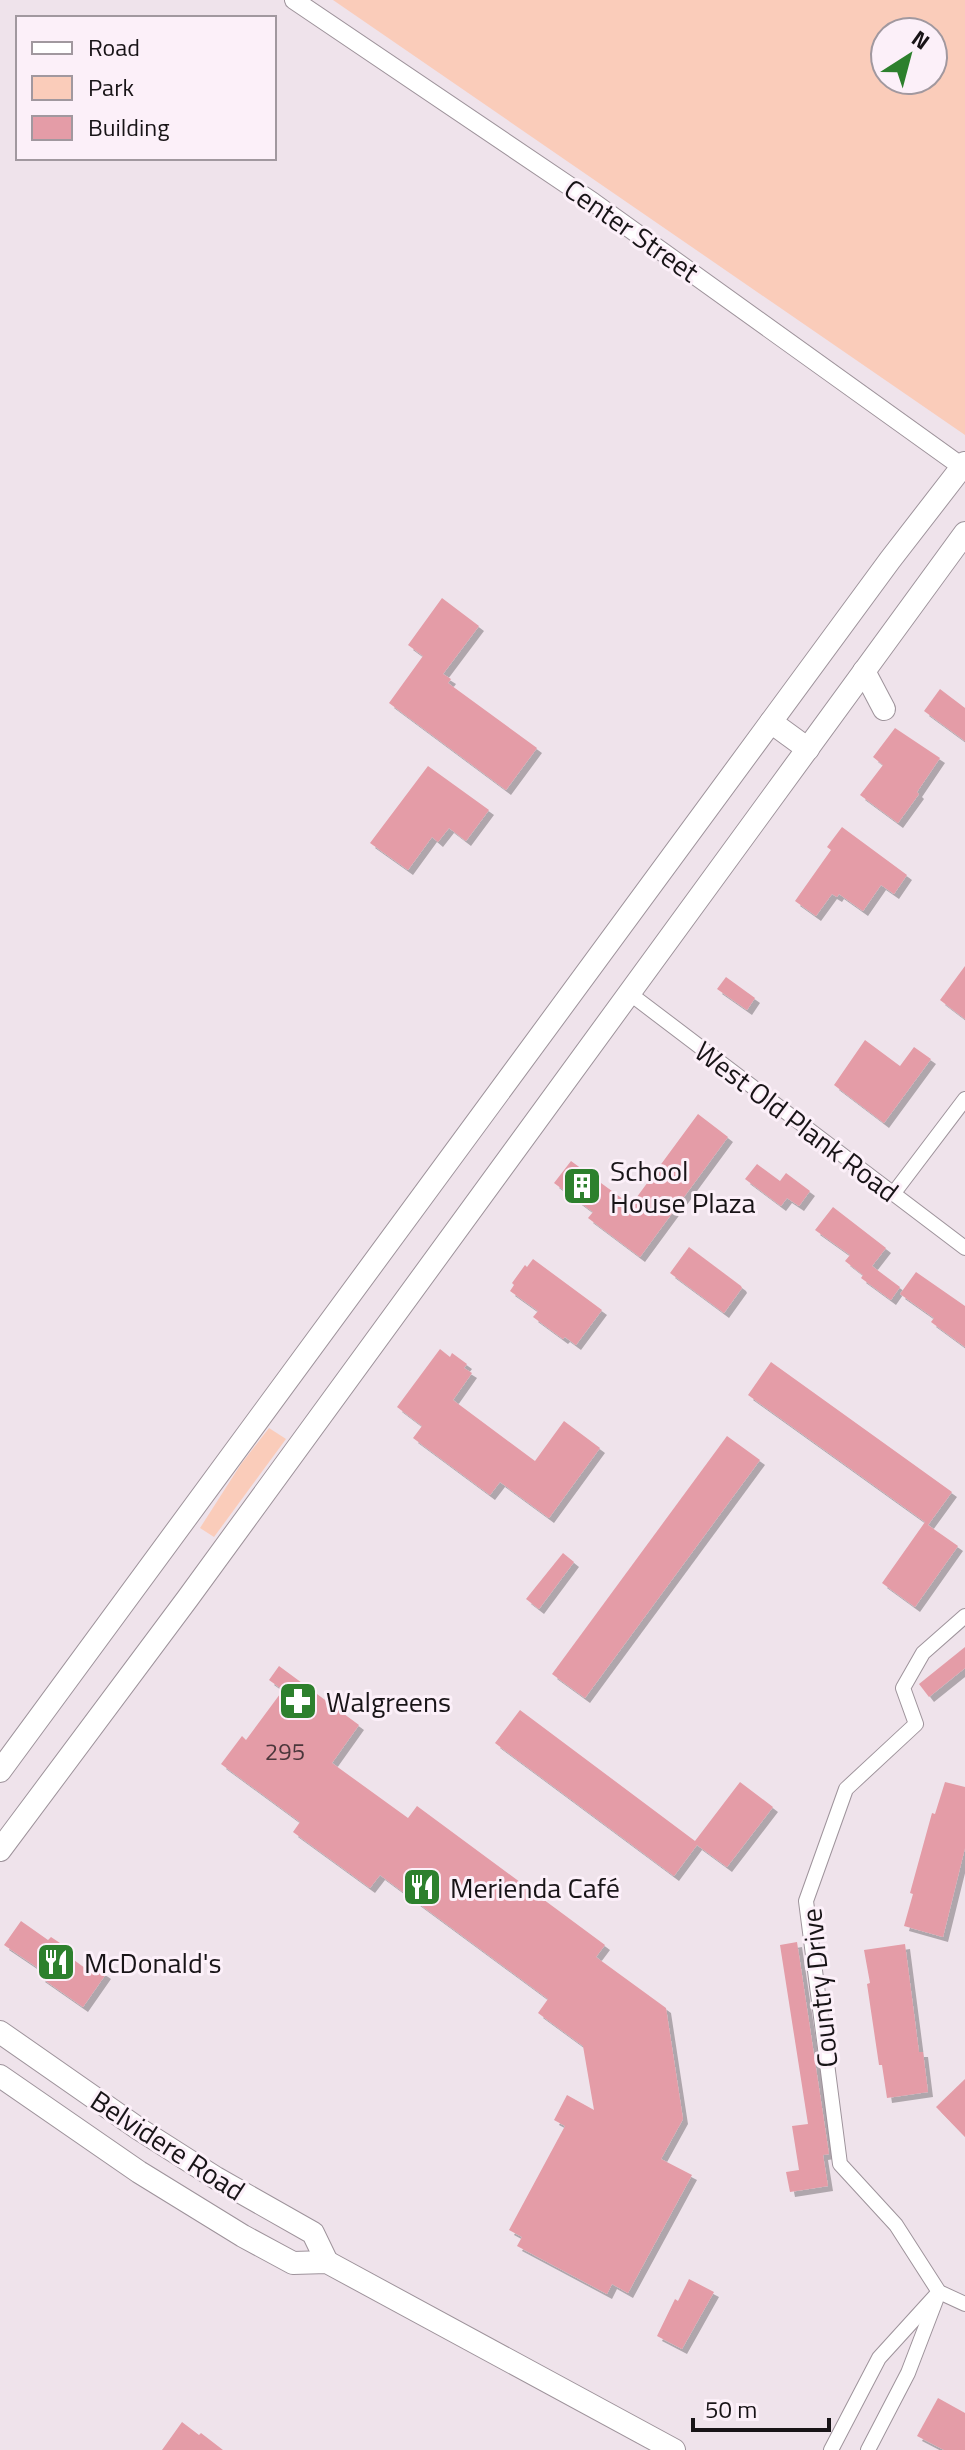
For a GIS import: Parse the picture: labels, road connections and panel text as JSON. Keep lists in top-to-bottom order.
{
  "streets": {
    "main road": ["Belvidere Road"],
    "street": ["Center Street", "West Old Plank Road", "Country Drive"]
  },
  "places": {
    "building": ["School House Plaza"],
    "pharmacy": ["Walgreens"],
    "restaurant": ["Merienda Café", "McDonald's"]
  },
  "house_numbers": ["295"],
  "legend": ["Road", "Park", "Building"],
  "scale_bar": "50 m",
  "north": "top right"
}
